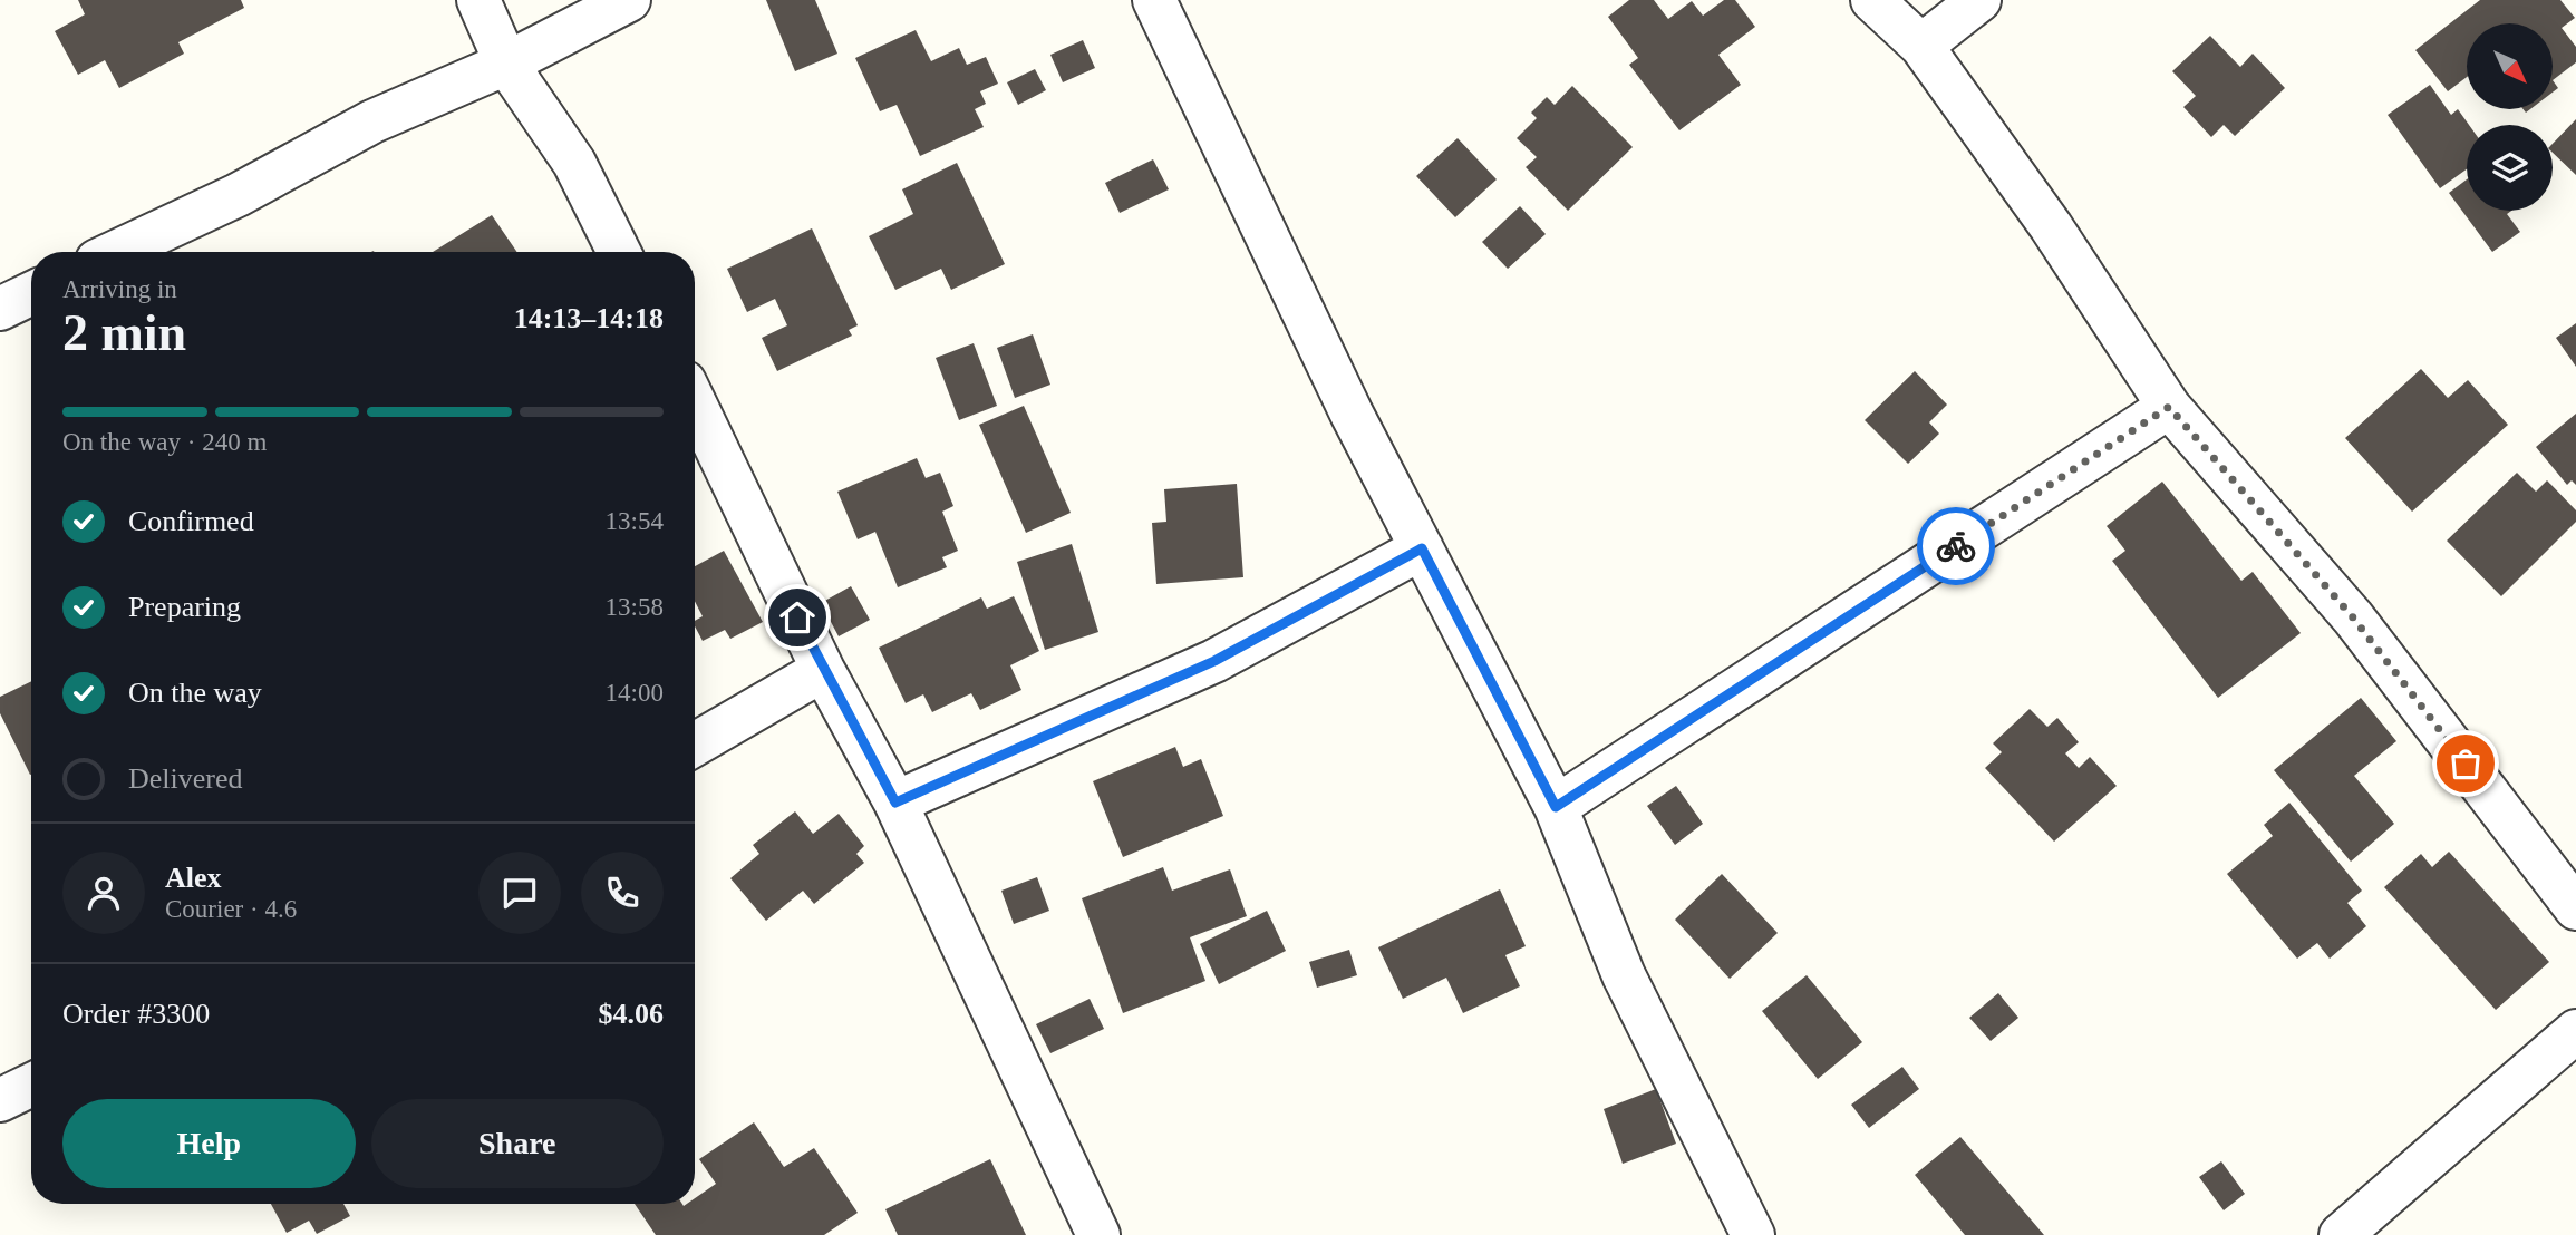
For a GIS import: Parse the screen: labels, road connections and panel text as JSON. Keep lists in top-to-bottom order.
{
  "north": "bottom right",
  "page": {
    "heading": ["2 min", "Arriving in", "14:13–14:18"],
    "panel": [
      "Alex",
      "Courier · 4.6",
      "Order #3300",
      "$4.06"
    ],
    "bar": "On the way · 240 m",
    "list": [
      ["Confirmed", "13:54"],
      ["Preparing", "13:58"],
      ["On the way", "14:00"],
      "Delivered"
    ],
    "buttons": ["Help", "Share"]
  }
}
